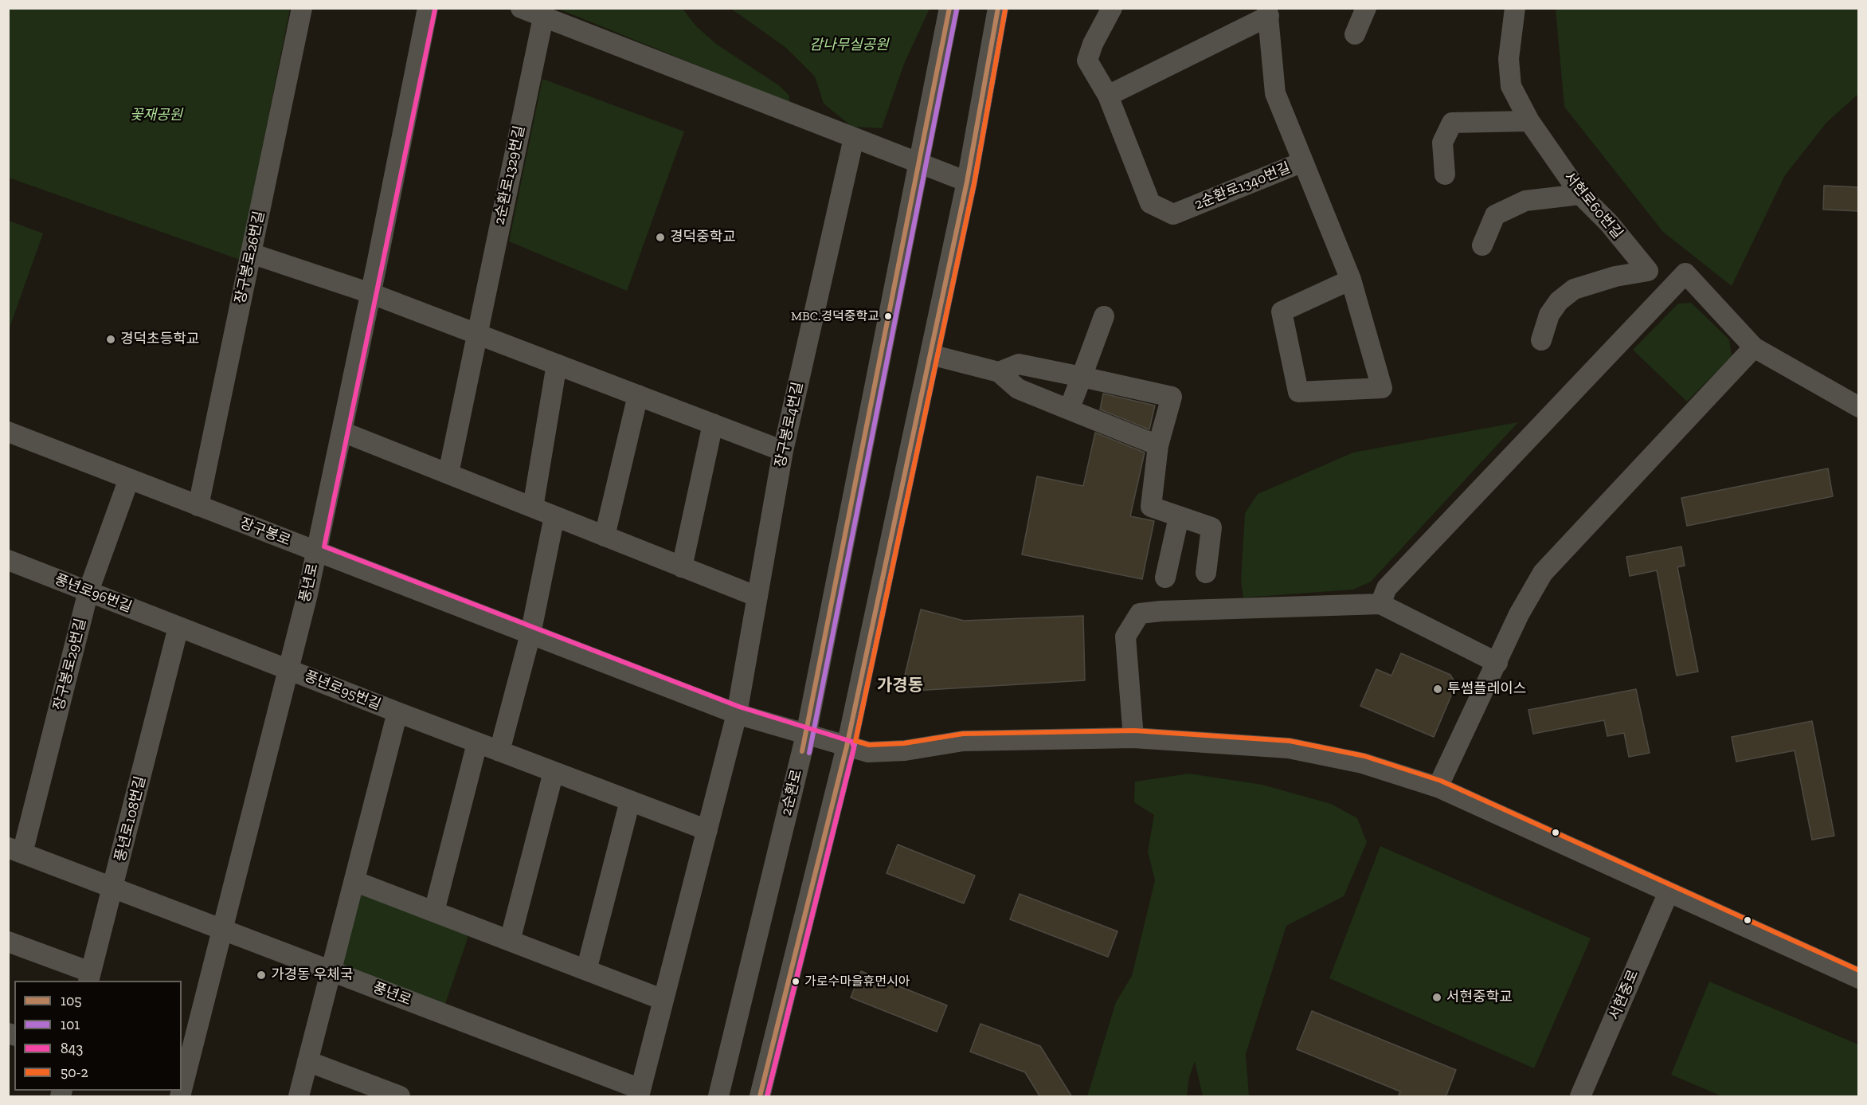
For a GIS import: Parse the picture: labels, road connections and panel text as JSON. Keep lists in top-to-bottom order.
{
  "streets": {
    "street": [
      "2순환로1329번길",
      "2순환로1340번길",
      "서현로60번길",
      "장구봉로26번길",
      "장구봉로4번길",
      "장구봉로",
      "풍년로",
      "풍년로96번길",
      "장구봉로29번길",
      "풍년로95번길",
      "2순환로",
      "풍년로108번길",
      "서현중로"
    ]
  },
  "crossings": [
    ["장구봉로26번길", "장구봉로"],
    ["장구봉로4번길", "장구봉로"],
    ["장구봉로4번길", "풍년로95번길"],
    ["장구봉로", "풍년로"],
    ["장구봉로", "장구봉로29번길"],
    ["장구봉로", "2순환로"],
    ["장구봉로", "서현중로"],
    ["풍년로", "풍년로96번길"],
    ["풍년로", "풍년로95번길"],
    ["풍년로96번길", "장구봉로29번길"],
    ["풍년로96번길", "풍년로95번길"],
    ["풍년로96번길", "풍년로108번길"]
  ],
  "districts": ["가경동"],
  "parks": ["감나무실공원", "꽃재공원"],
  "places": [
    "경덕중학교",
    "MBC.경덕중학교",
    "경덕초등학교",
    "투썸플레이스",
    "가경동 우체국",
    "가로수마을휴먼시아",
    "서현중학교"
  ],
  "lines": [
    "transit line 105",
    "transit line 101",
    "transit line 843",
    "transit line 50-2"
  ],
  "legend": [
    "105",
    "101",
    "843",
    "50-2"
  ]
}
